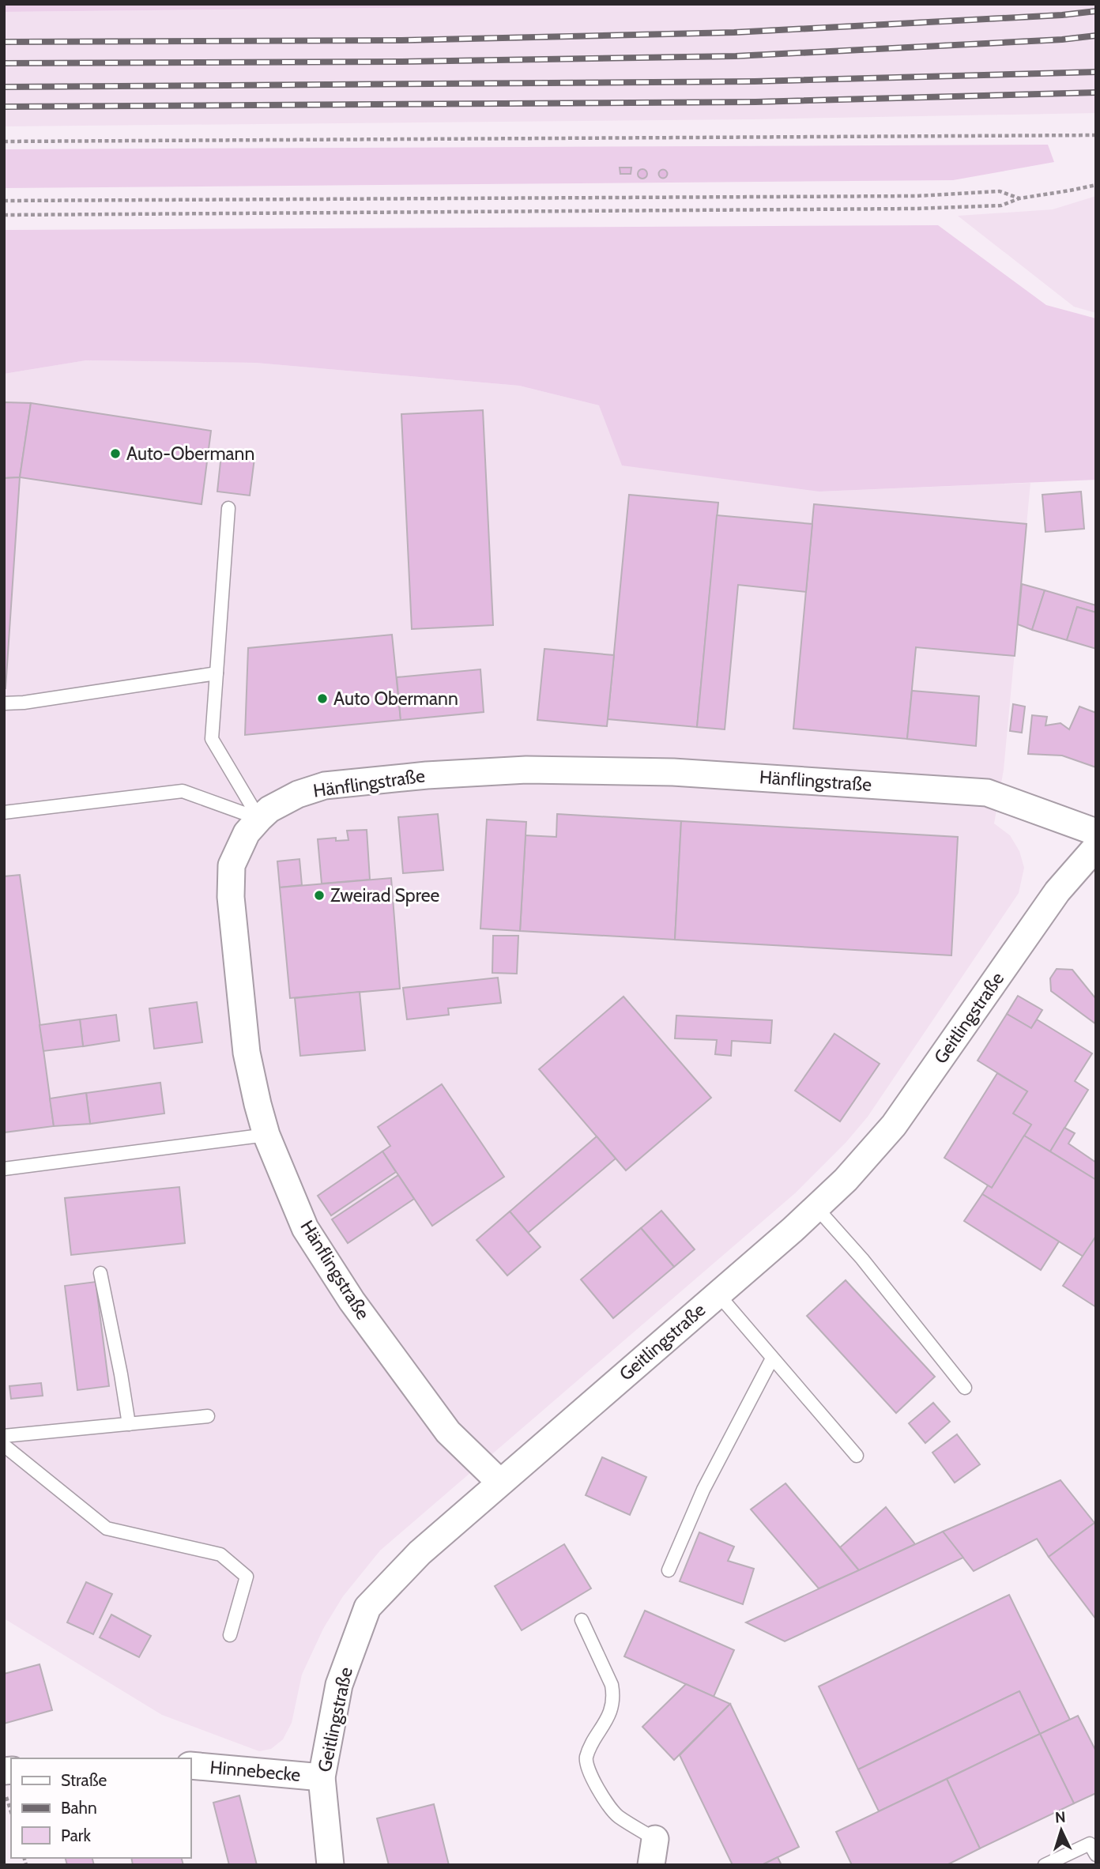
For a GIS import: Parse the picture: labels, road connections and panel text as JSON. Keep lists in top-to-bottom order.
{
  "streets": {
    "street": ["Hänflingstraße", "Geitlingstraße", "Hinnebecke"]
  },
  "crossings": [
    ["Hänflingstraße", "Geitlingstraße"],
    ["Geitlingstraße", "Hinnebecke"]
  ],
  "places": ["Auto-Obermann", "Auto Obermann", "Zweirad Spree"],
  "legend": ["Straße", "Bahn", "Park"],
  "north": "top"
}
